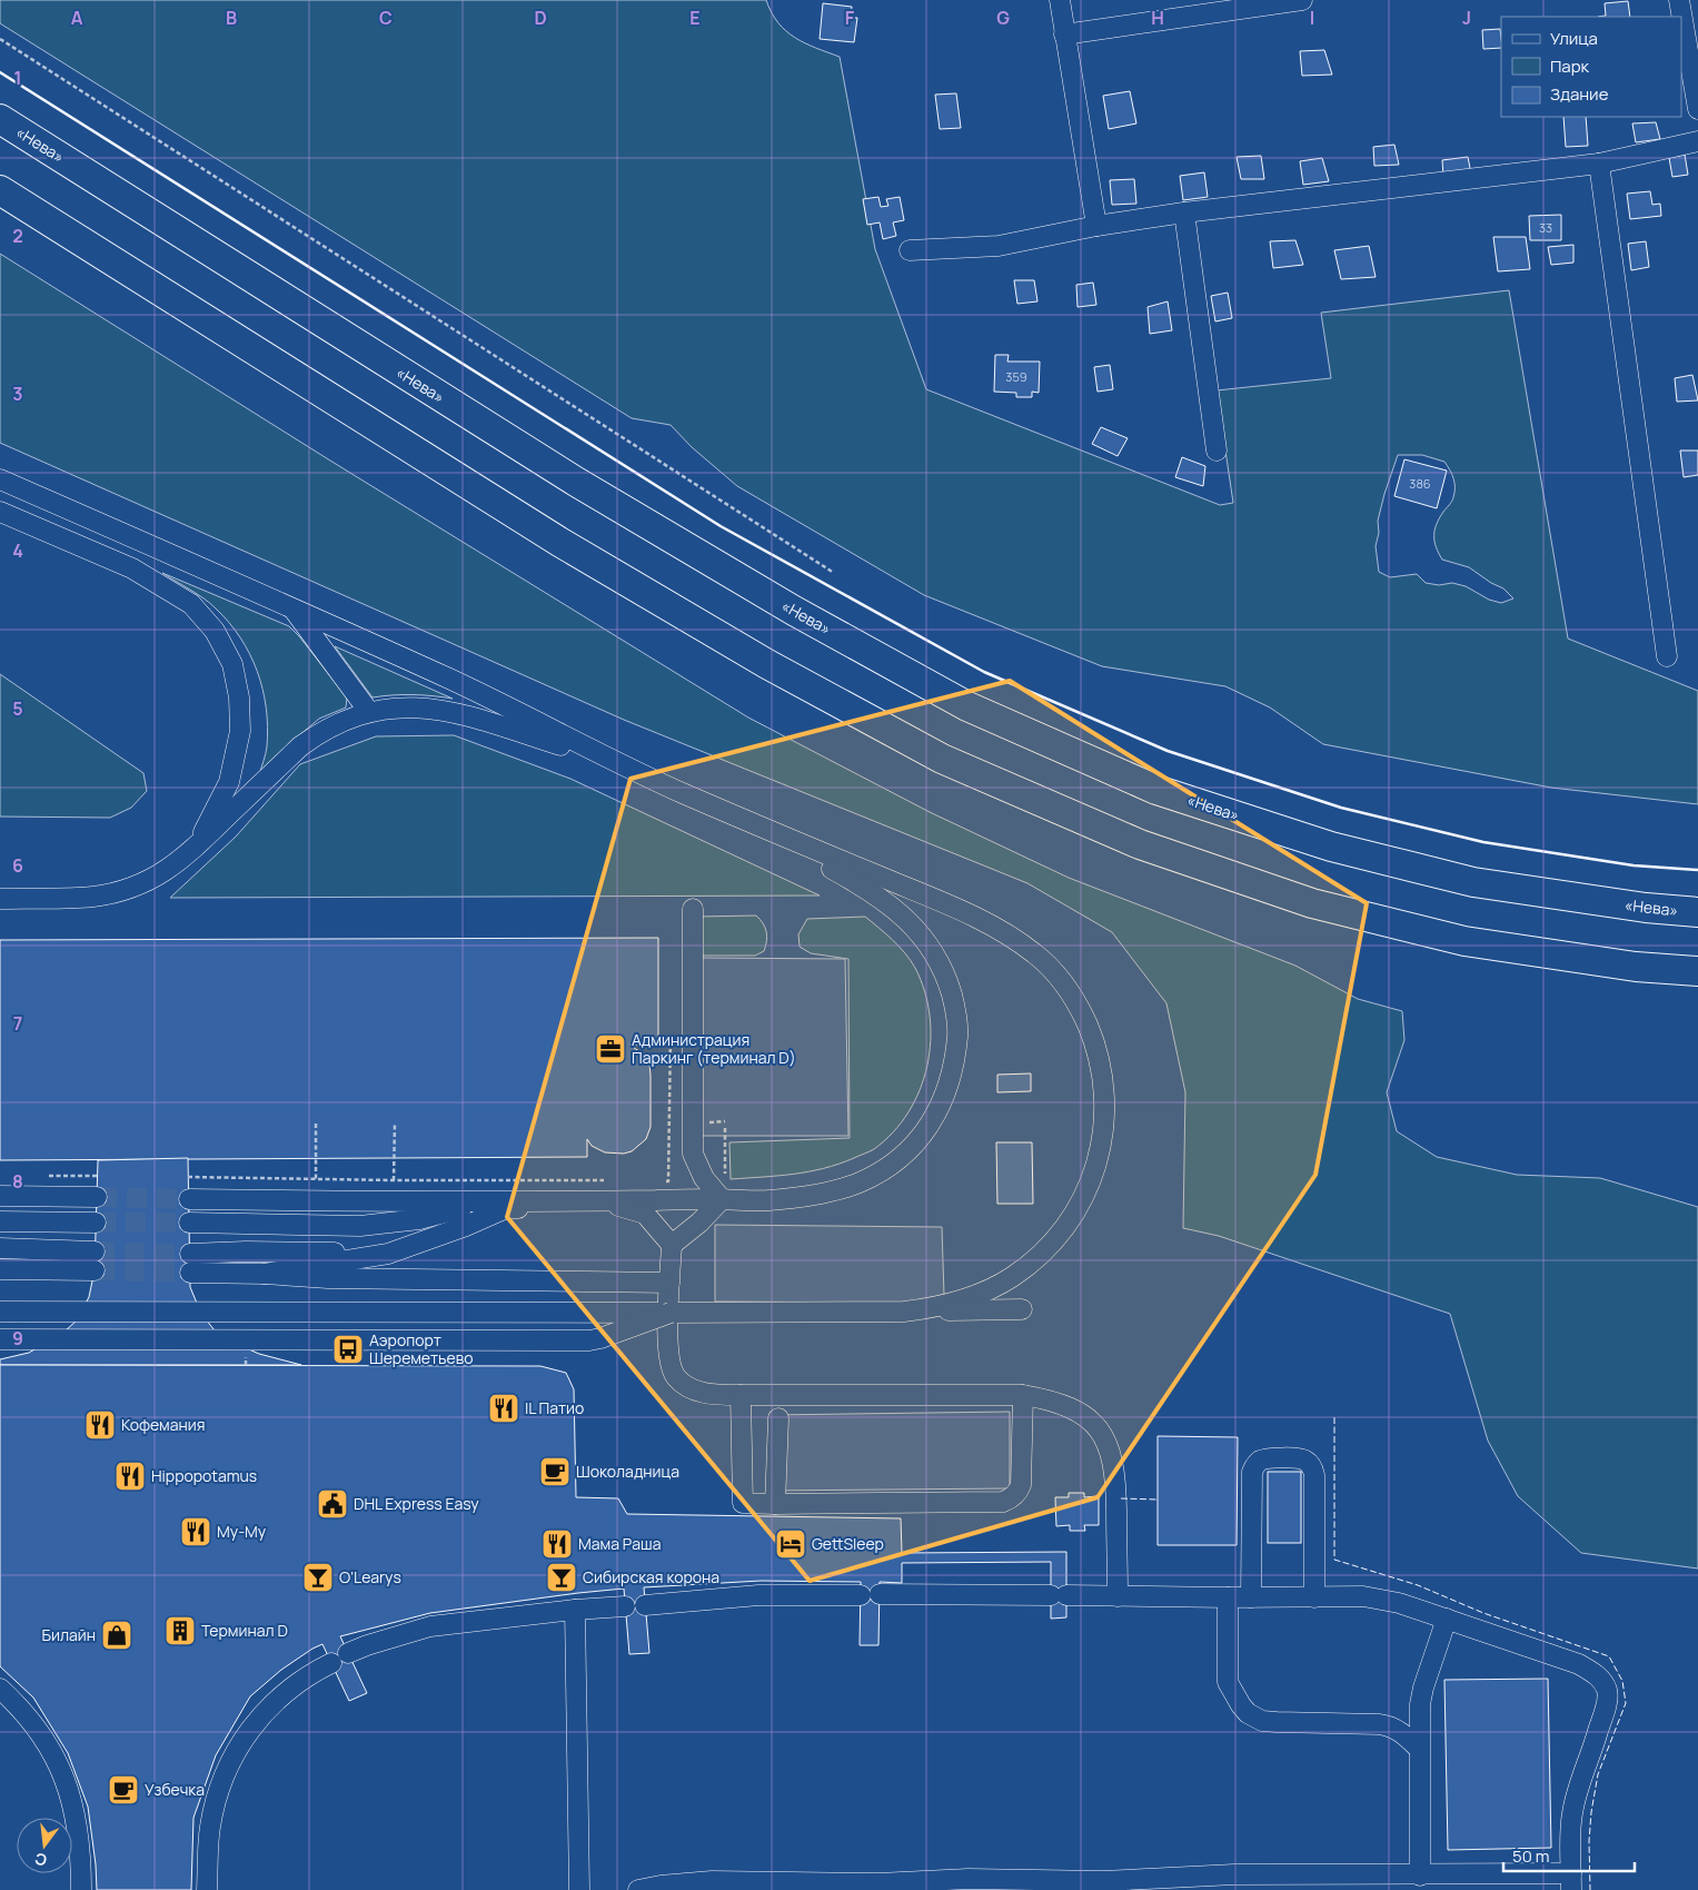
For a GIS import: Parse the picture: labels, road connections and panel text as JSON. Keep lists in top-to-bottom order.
{
  "streets": {
    "highway": ["«Нева»"]
  },
  "places": {
    "office": ["Администрация Паркинг (терминал D)"],
    "bus stop": ["Аэропорт Шереметьево"],
    "restaurant": [
      "IL Патио",
      "Кофемания",
      "Hippopotamus",
      "Му-Му",
      "Мама Раша"
    ],
    "cafe": ["Шоколадница", "Узбечка"],
    "public building": ["DHL Express Easy"],
    "hotel": ["GettSleep"],
    "bar": ["O'Learys", "Сибирская корона"],
    "building": ["Терминал D"],
    "shop": ["Билайн"]
  },
  "house_numbers": ["33", "359", "386"],
  "legend": ["Улица", "Парк", "Здание"],
  "scale_bar": "50 m",
  "north": "bottom",
  "grid": {
    "columns": [
      "A",
      "B",
      "C",
      "D",
      "E",
      "F",
      "G",
      "H",
      "I",
      "J"
    ],
    "rows": [
      "1",
      "2",
      "3",
      "4",
      "5",
      "6",
      "7",
      "8",
      "9"
    ]
  }
}
